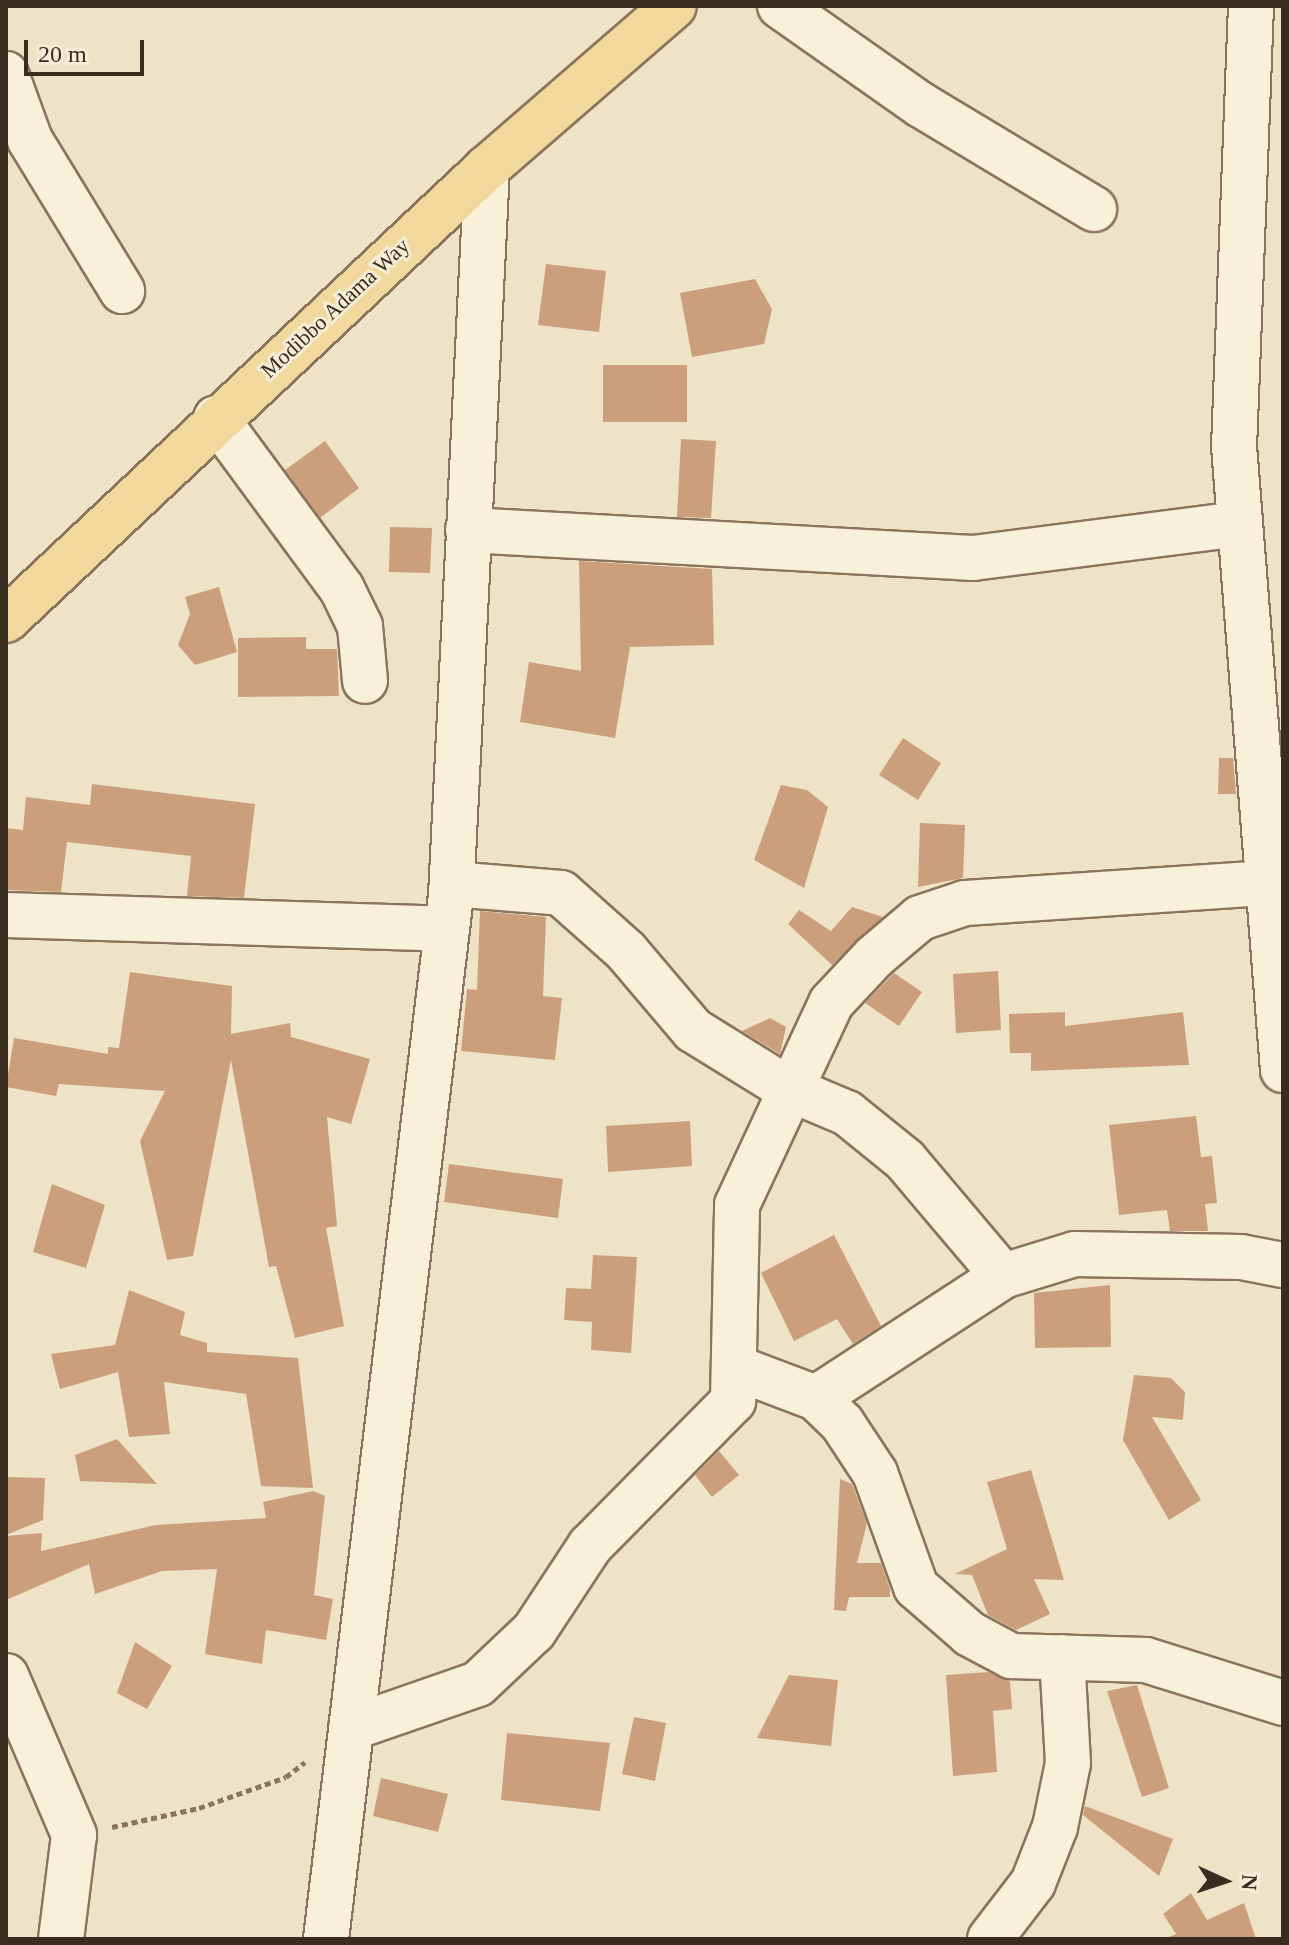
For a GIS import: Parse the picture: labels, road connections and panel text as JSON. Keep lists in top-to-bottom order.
{
  "streets": {
    "main road": ["Modibbo Adama Way"]
  },
  "scale_bar": "20 m",
  "north": "right"
}
